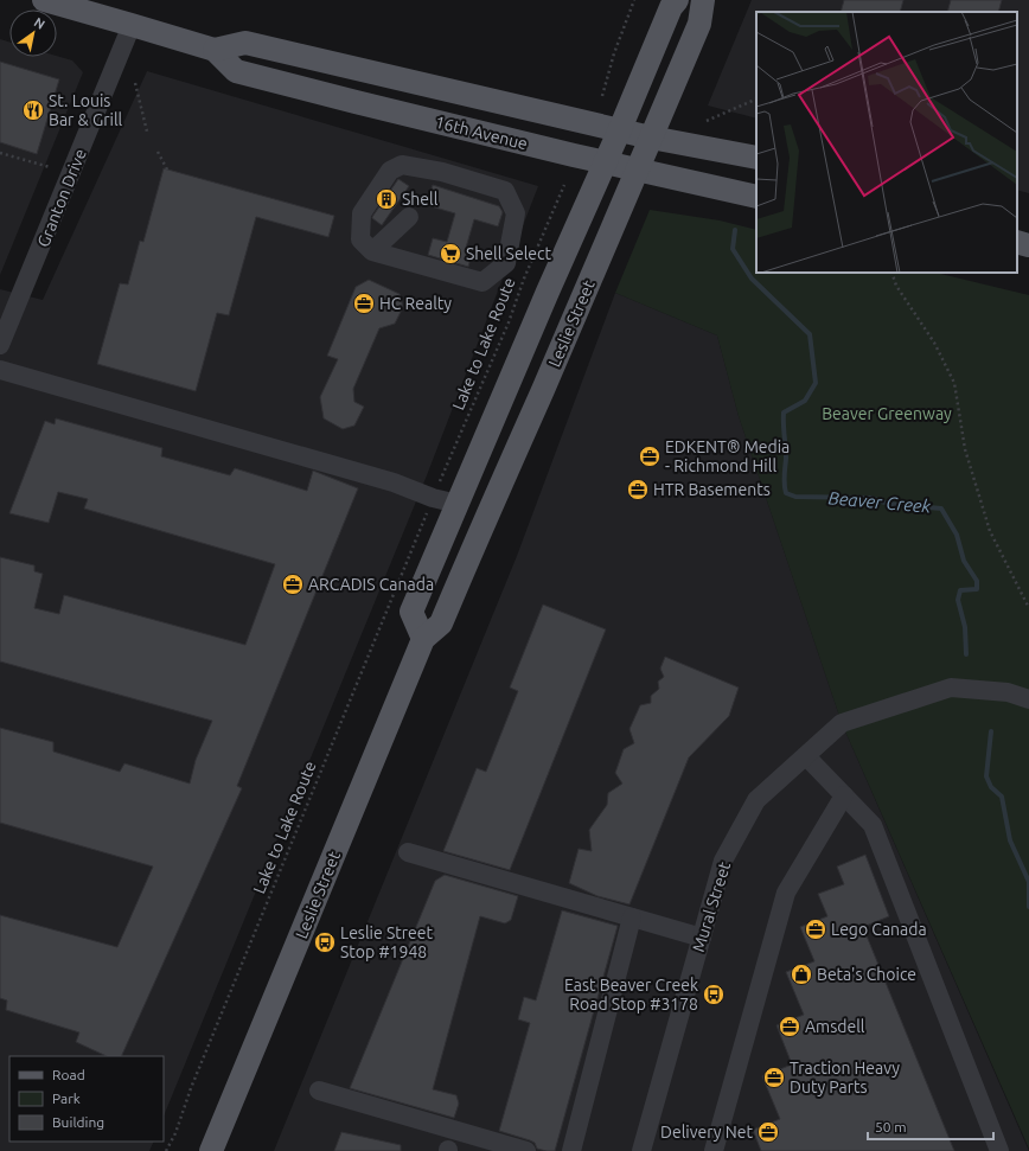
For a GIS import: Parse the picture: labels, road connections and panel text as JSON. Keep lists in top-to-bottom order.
{
  "streets": {
    "main road": ["16th Avenue", "Leslie Street"],
    "street": ["Granton Drive", "Mural Street"],
    "path": ["Lake to Lake Route"]
  },
  "crossings": [
    ["16th Avenue", "Granton Drive"],
    ["16th Avenue", "Leslie Street"]
  ],
  "water": ["Beaver Creek"],
  "parks": ["Beaver Greenway"],
  "places": {
    "restaurant": ["St. Louis Bar & Grill"],
    "building": ["Shell"],
    "supermarket": ["Shell Select"],
    "office": [
      "HC Realty",
      "EDKENT® Media - Richmond Hill",
      "HTR Basements",
      "ARCADIS Canada",
      "Lego Canada",
      "Amsdell",
      "Traction Heavy Duty Parts",
      "Delivery Net"
    ],
    "bus stop": ["Leslie Street Stop #1948", "East Beaver Creek Road Stop #3178"],
    "shop": ["Beta's Choice"]
  },
  "legend": ["Road", "Park", "Building"],
  "scale_bar": "50 m",
  "north": "top right"
}
